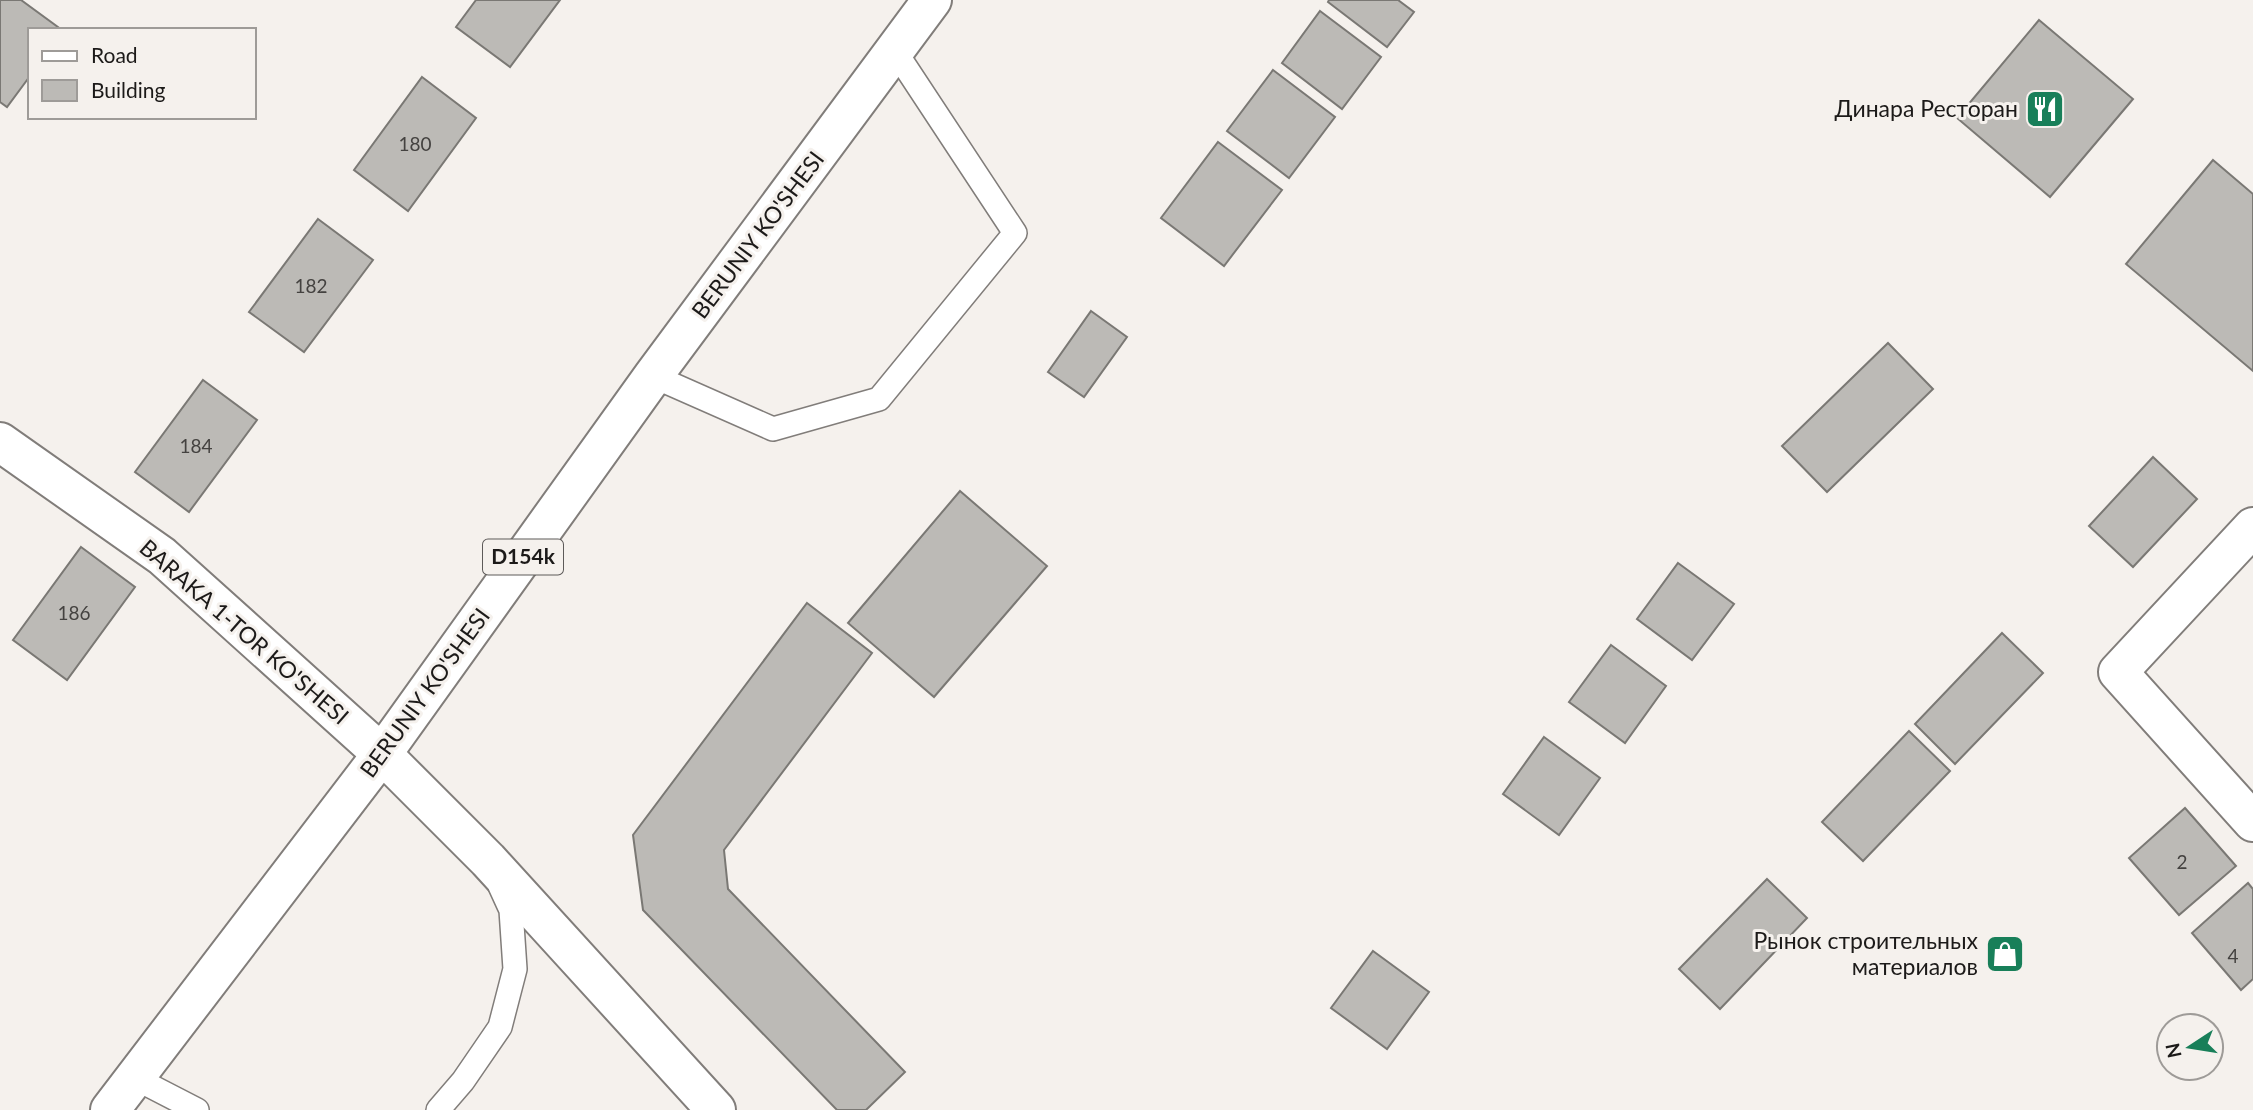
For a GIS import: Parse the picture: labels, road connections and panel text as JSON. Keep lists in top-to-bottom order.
{
  "streets": {
    "main road": ["BERUNIY KO'SHESI", "D154k", "BARAKA 1-TOR KO'SHESI"]
  },
  "crossings": [
    ["BERUNIY KO'SHESI", "BARAKA 1-TOR KO'SHESI"]
  ],
  "places": {
    "restaurant": ["Динара Ресторан"],
    "shop": ["Рынок строительных материалов"]
  },
  "house_numbers": [
    "180",
    "182",
    "184",
    "186",
    "2",
    "4"
  ],
  "legend": ["Road", "Building"],
  "north": "left"
}
